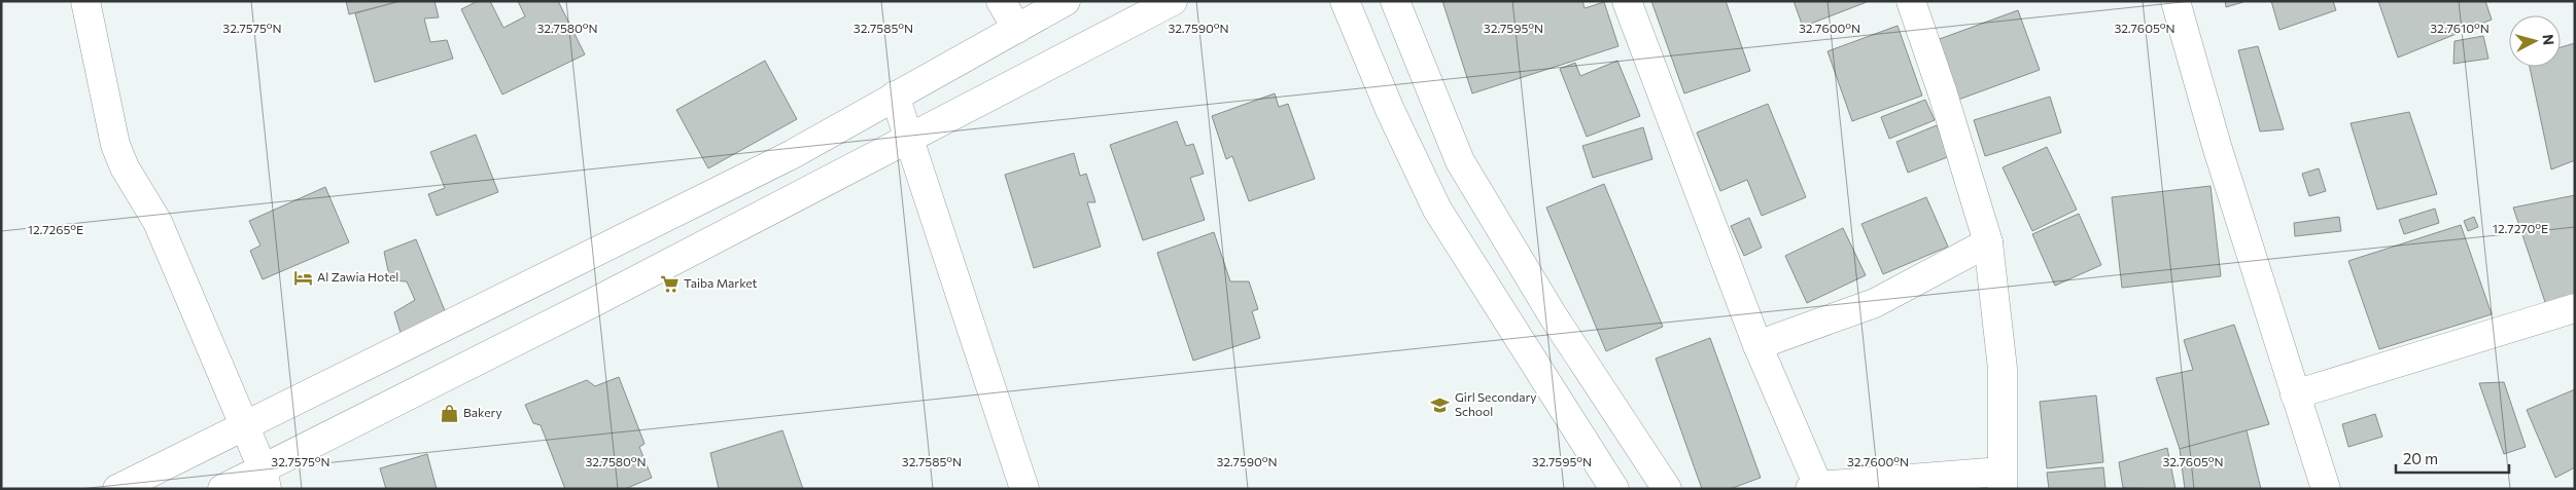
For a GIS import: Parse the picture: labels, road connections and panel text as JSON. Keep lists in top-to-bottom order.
{
  "places": {
    "hotel": ["Al Zawia Hotel"],
    "supermarket": ["Taiba Market"],
    "school or university": ["Girl Secondary School"],
    "shop": ["Bakery"]
  },
  "scale_bar": "20 m",
  "north": "right",
  "coordinates": [
    "32.7575°N",
    "32.7580°N",
    "32.7585°N",
    "32.7590°N",
    "32.7595°N",
    "32.7600°N",
    "32.7605°N",
    "32.7610°N",
    "12.7270°E",
    "12.7265°E"
  ]
}
